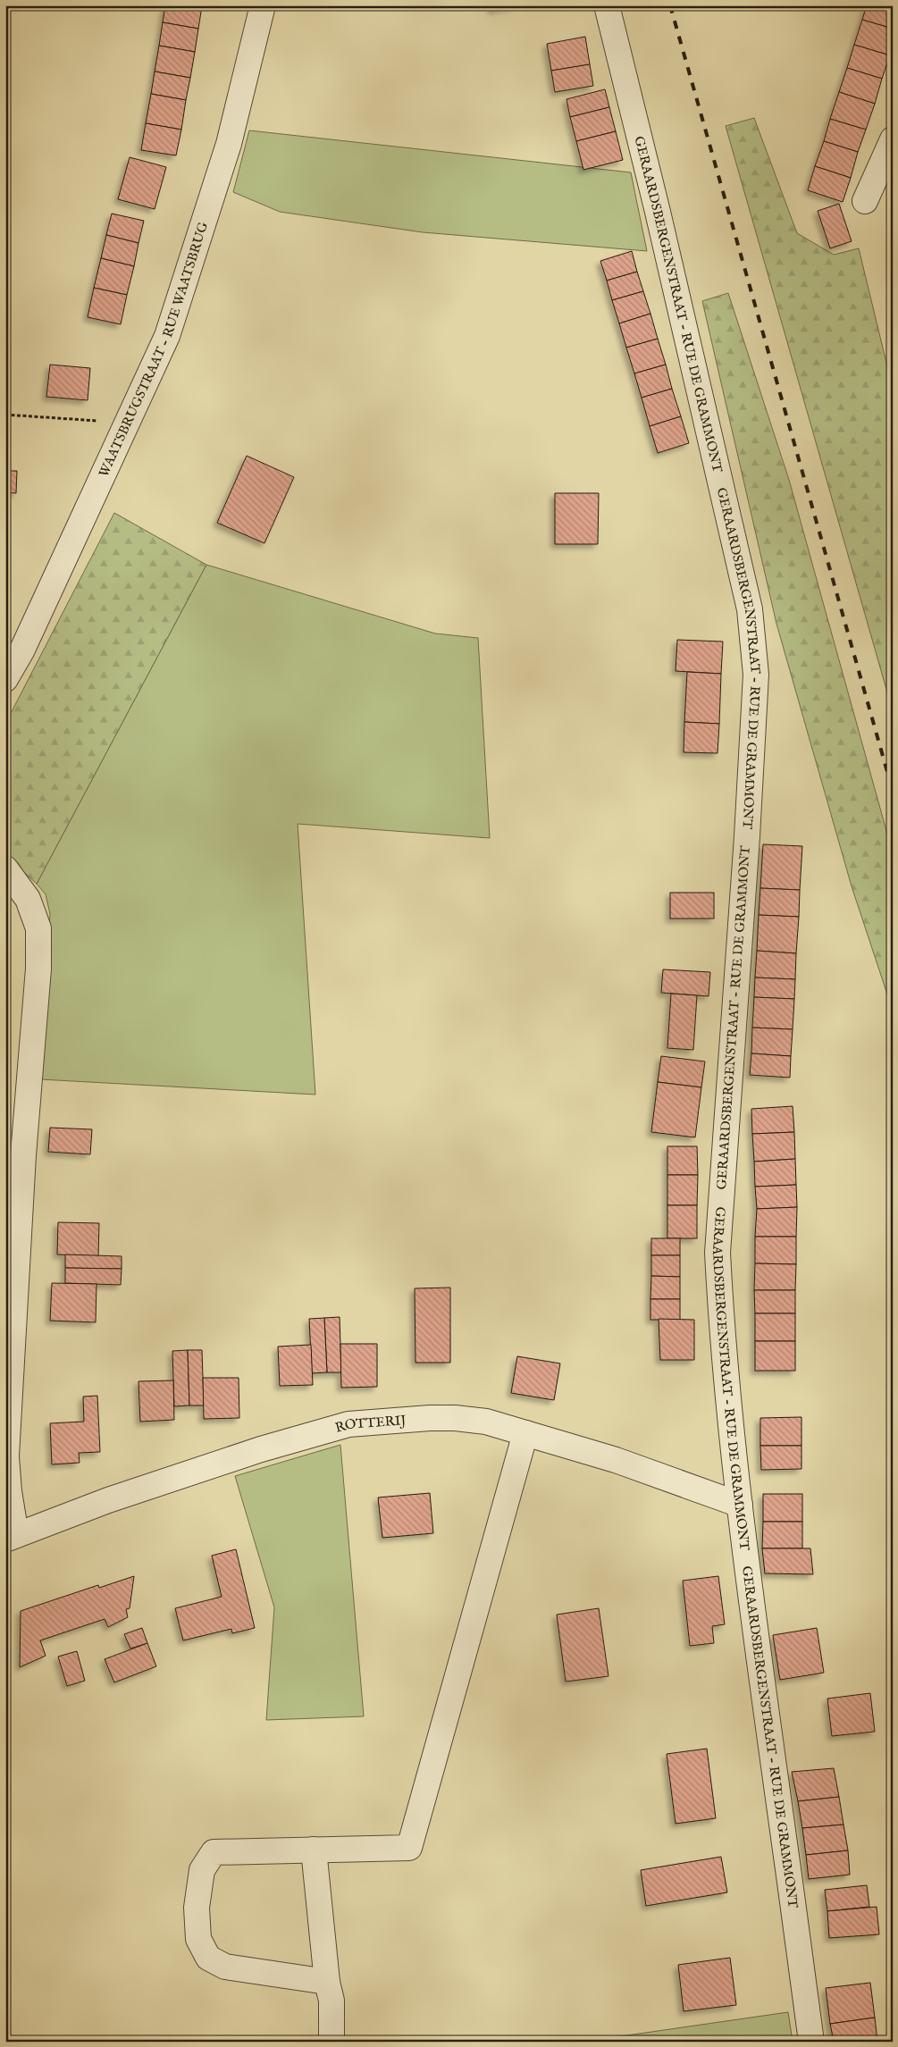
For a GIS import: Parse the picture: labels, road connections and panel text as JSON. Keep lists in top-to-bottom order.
{
  "streets": {
    "street": ["GERAARDSBERGENSTRAAT - RUE DE GRAMMONT", "WAATSBRUGSTRAAT - RUE WAATSBRUG", "ROTTERIJ"]
  },
  "crossings": [
    ["GERAARDSBERGENSTRAAT - RUE DE GRAMMONT", "ROTTERIJ"]
  ]
}
